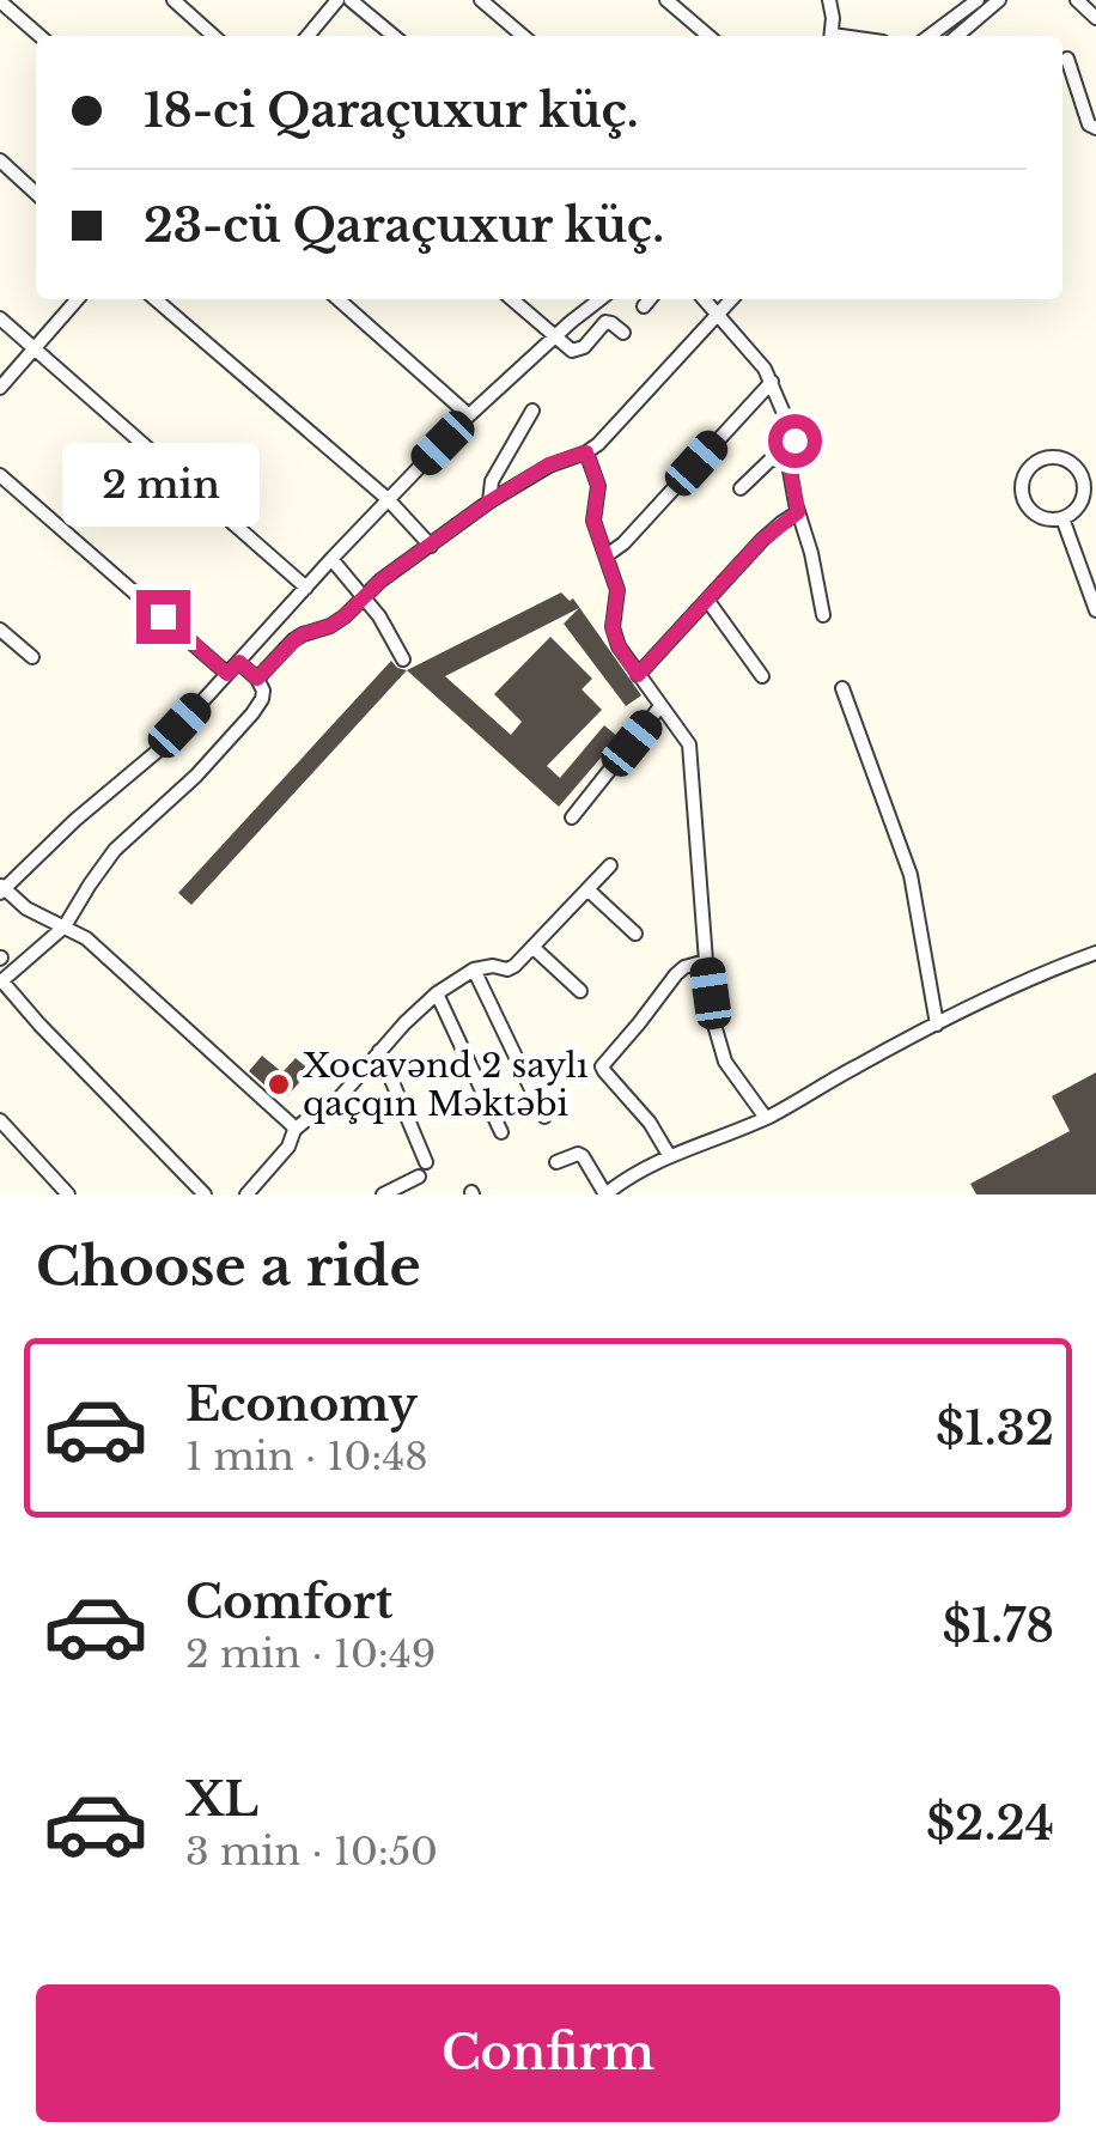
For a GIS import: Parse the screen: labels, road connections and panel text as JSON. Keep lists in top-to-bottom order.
{
  "places": ["Xocavənd 2 saylı qaçqın Məktəbi"],
  "page": {
    "banner": ["18-ci Qaraçuxur küç.", "23-cü Qaraçuxur küç."],
    "bubble": "2 min",
    "heading": "Choose a ride",
    "list": [
      {
        "name": "Economy",
        "note": "1 min · 10:48",
        "value": "$1.32"
      },
      {
        "name": "Comfort",
        "note": "2 min · 10:49",
        "value": "$1.78"
      },
      {
        "name": "XL",
        "note": "3 min · 10:50",
        "value": "$2.24"
      }
    ],
    "buttons": "Confirm"
  }
}
